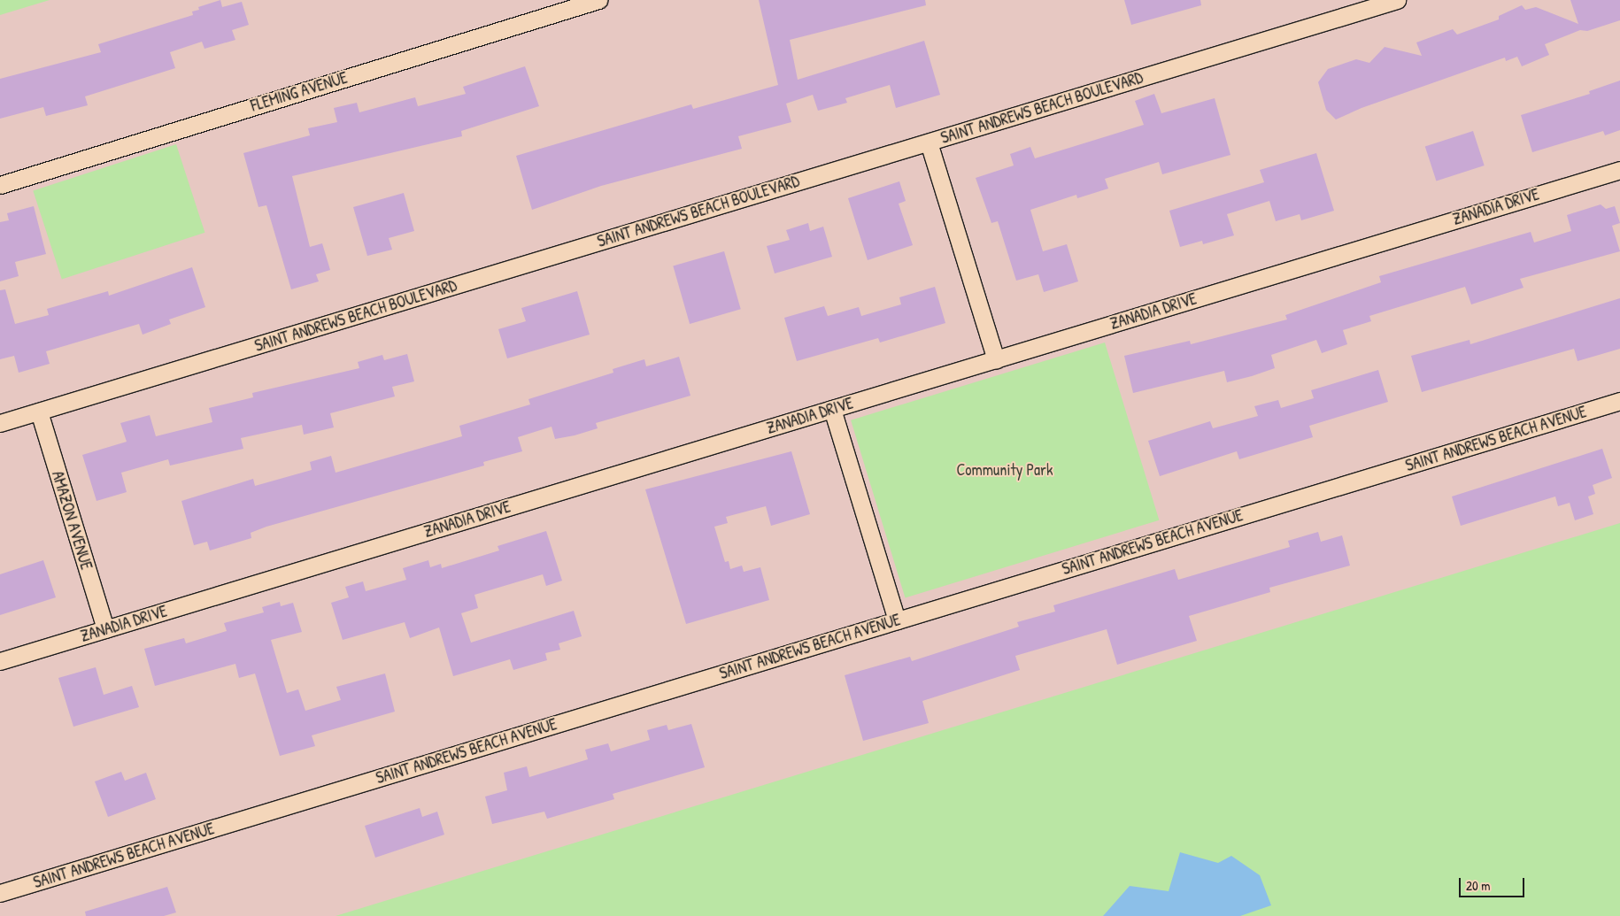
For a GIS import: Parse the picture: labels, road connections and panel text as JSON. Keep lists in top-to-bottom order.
{
  "streets": {
    "street": [
      "FLEMING AVENUE",
      "SAINT ANDREWS BEACH BOULEVARD",
      "ZANADIA DRIVE",
      "SAINT ANDREWS BEACH AVENUE",
      "AMAZON AVENUE"
    ]
  },
  "crossings": [
    ["SAINT ANDREWS BEACH BOULEVARD", "AMAZON AVENUE"],
    ["ZANADIA DRIVE", "AMAZON AVENUE"]
  ],
  "parks": ["Community Park"],
  "scale_bar": "20 m"
}
